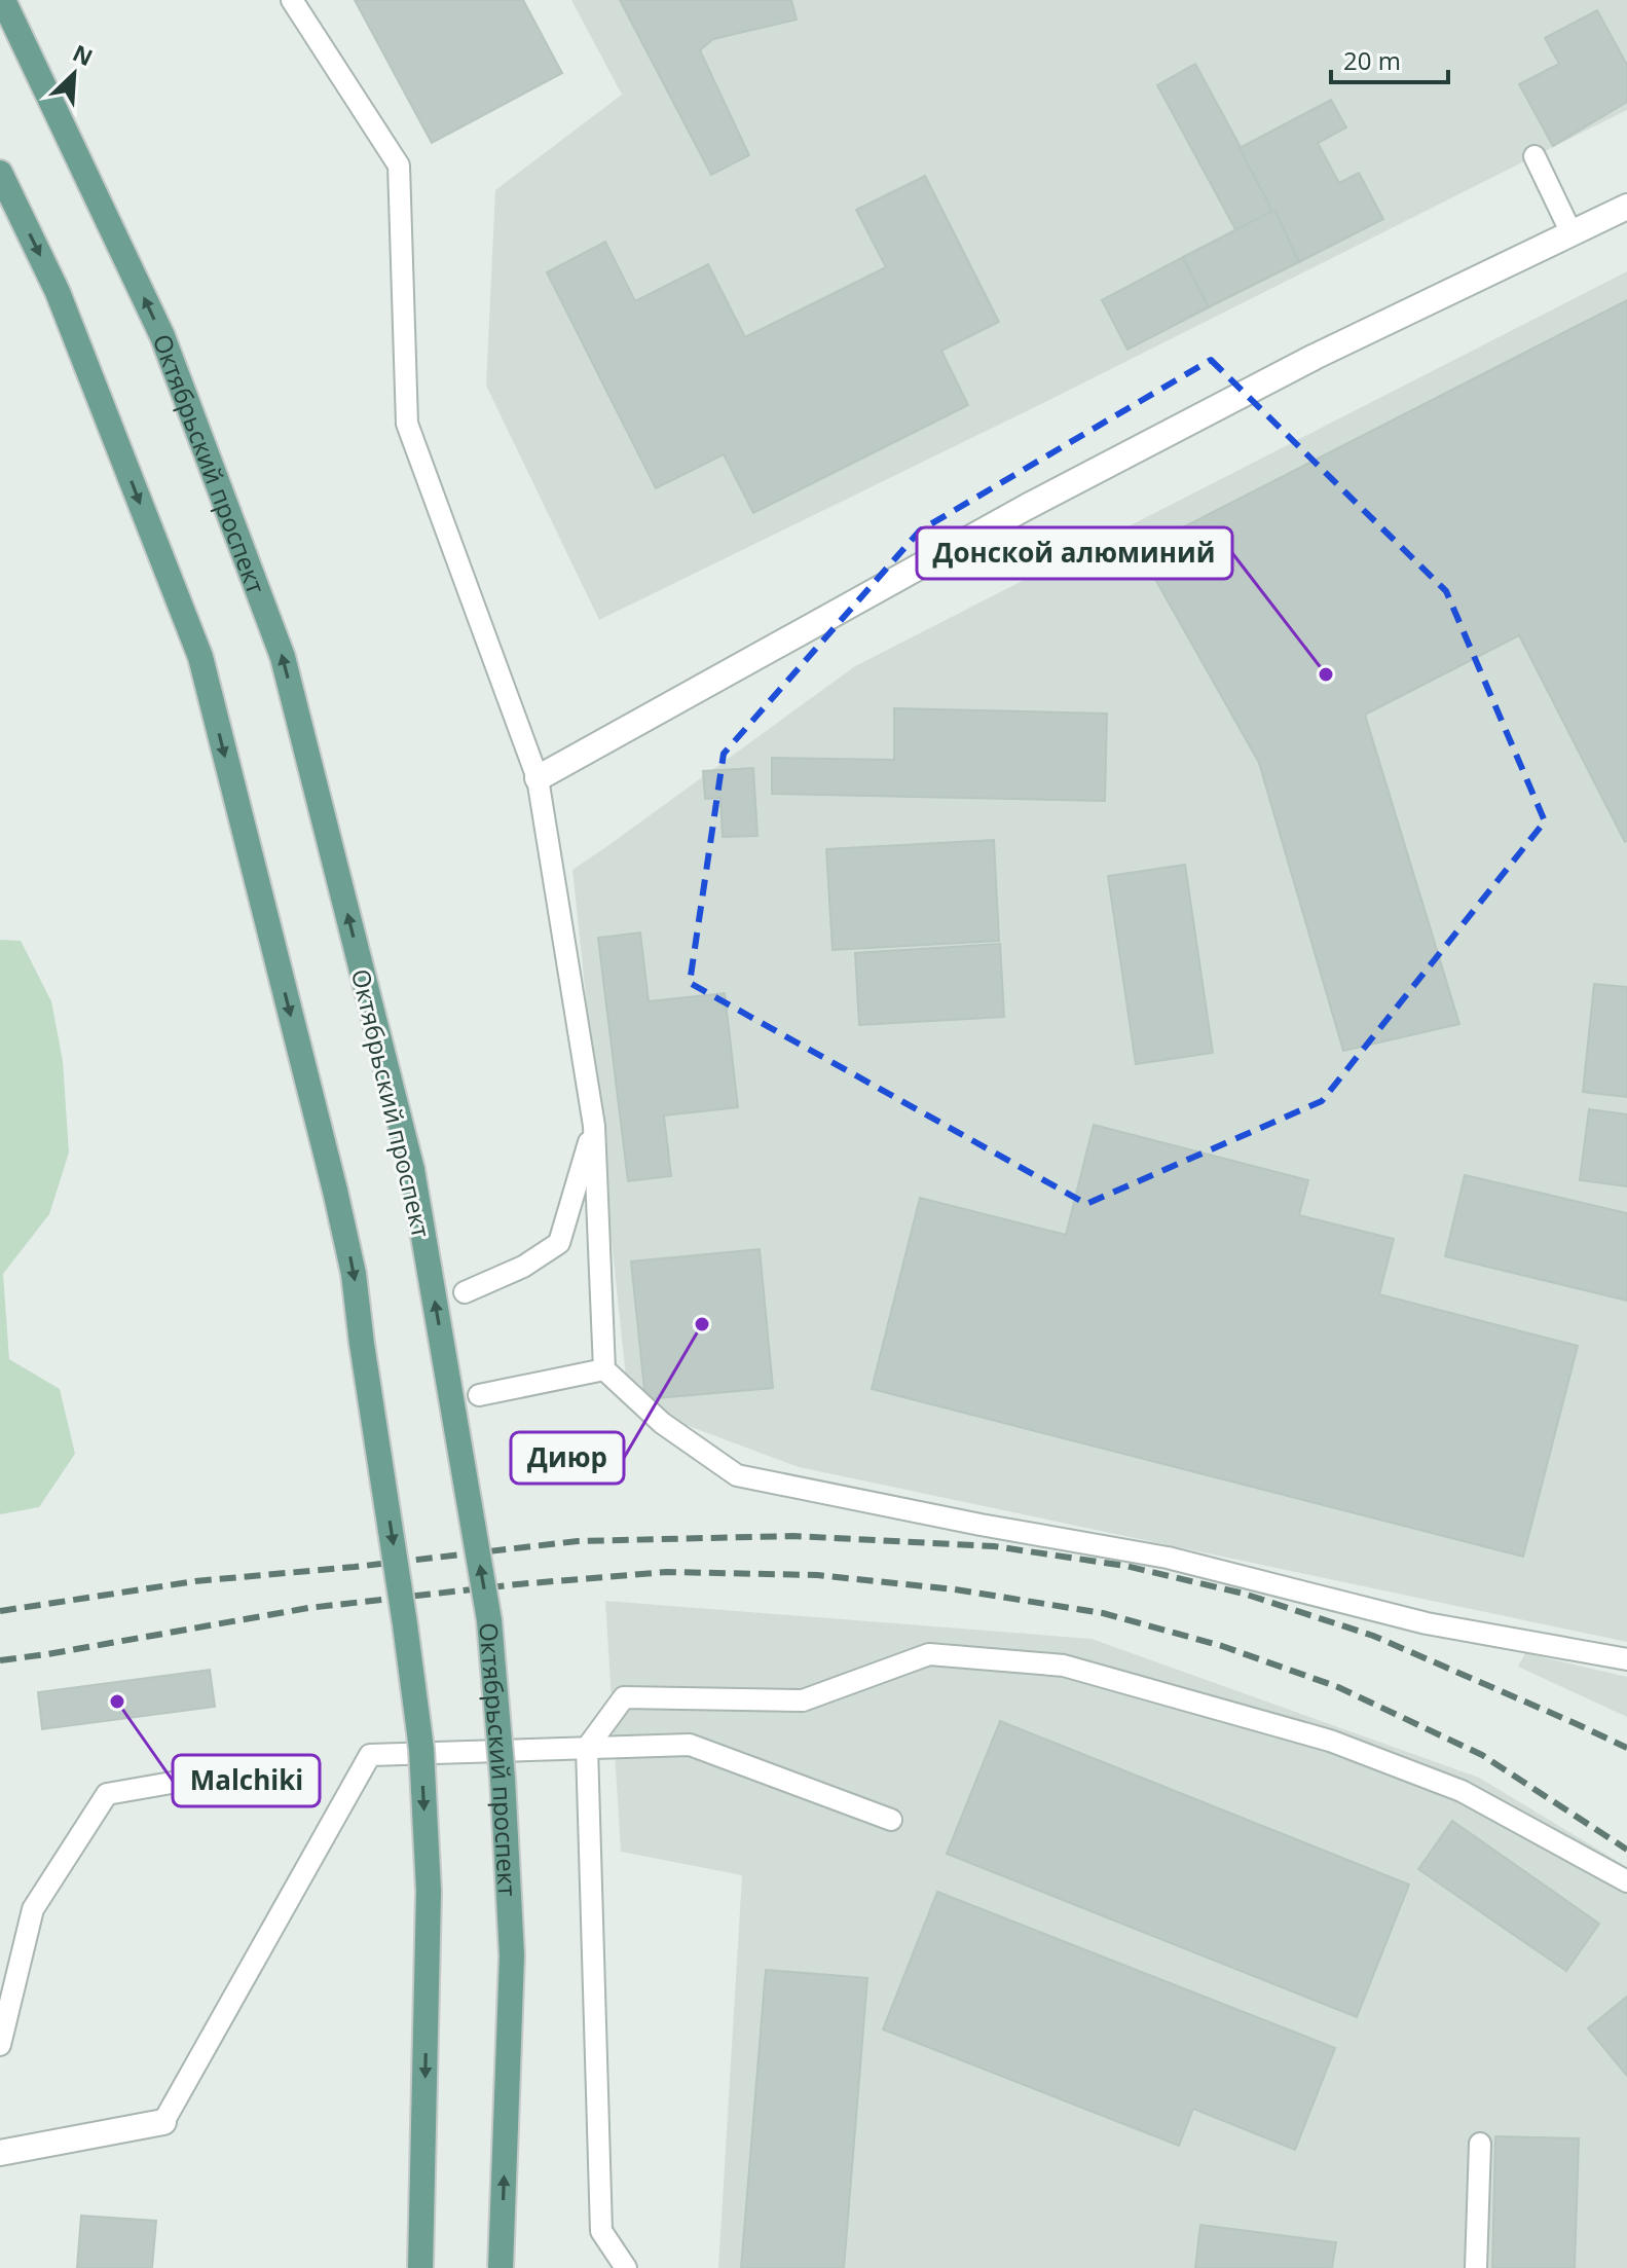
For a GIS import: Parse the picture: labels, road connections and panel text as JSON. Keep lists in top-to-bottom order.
{
  "streets": {
    "main road": ["Октябрьский проспект"]
  },
  "places": ["Донской алюминий", "Диюр", "Malchiki"],
  "scale_bar": "20 m",
  "north": "top right"
}
